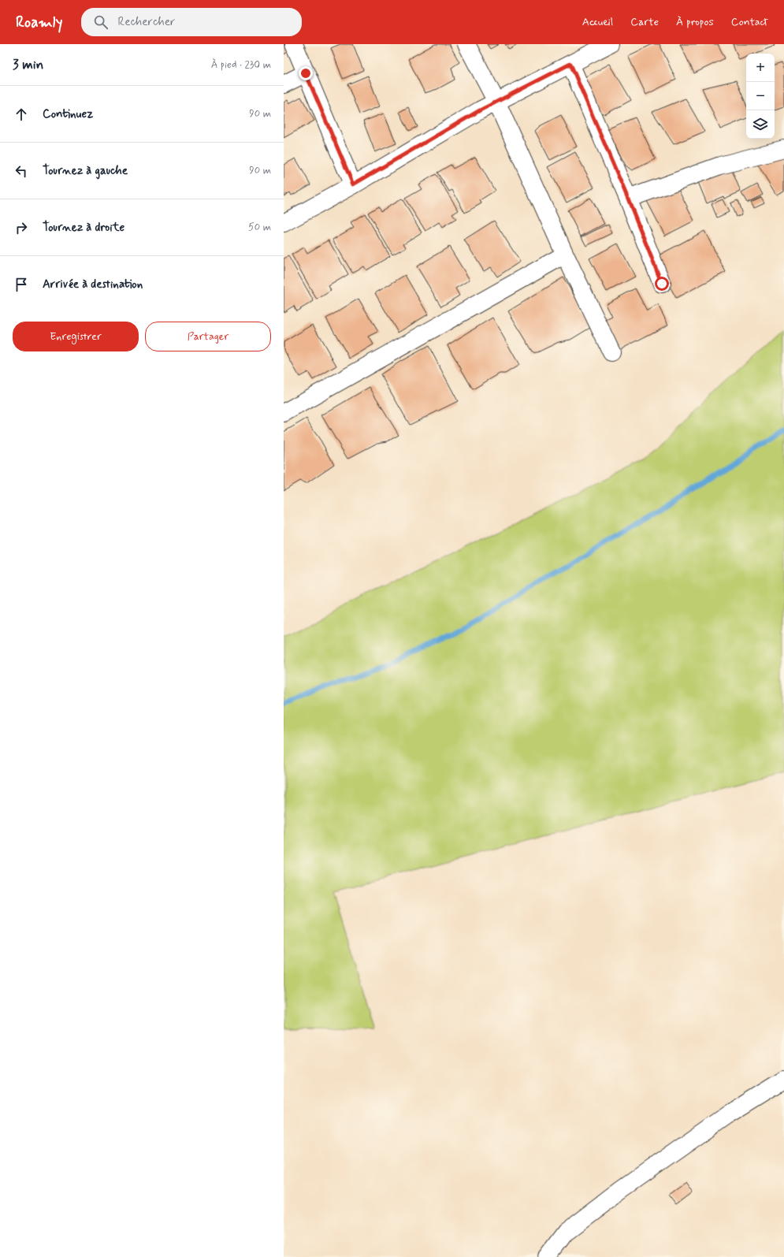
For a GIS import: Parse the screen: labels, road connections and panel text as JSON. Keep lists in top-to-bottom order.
{
  "page": {
    "header": "Roamly",
    "search": "Rechercher",
    "nav": [
      "Accueil",
      "Carte",
      "À propos",
      "Contact"
    ],
    "heading": ["3 min", "À pied · 230 m"],
    "map_buttons": ["+", "−"],
    "list": [
      ["Continuez", "90 m"],
      ["Tournez à gauche", "90 m"],
      ["Tournez à droite", "50 m"],
      "Arrivée à destination"
    ],
    "buttons": ["Enregistrer", "Partager"]
  }
}
